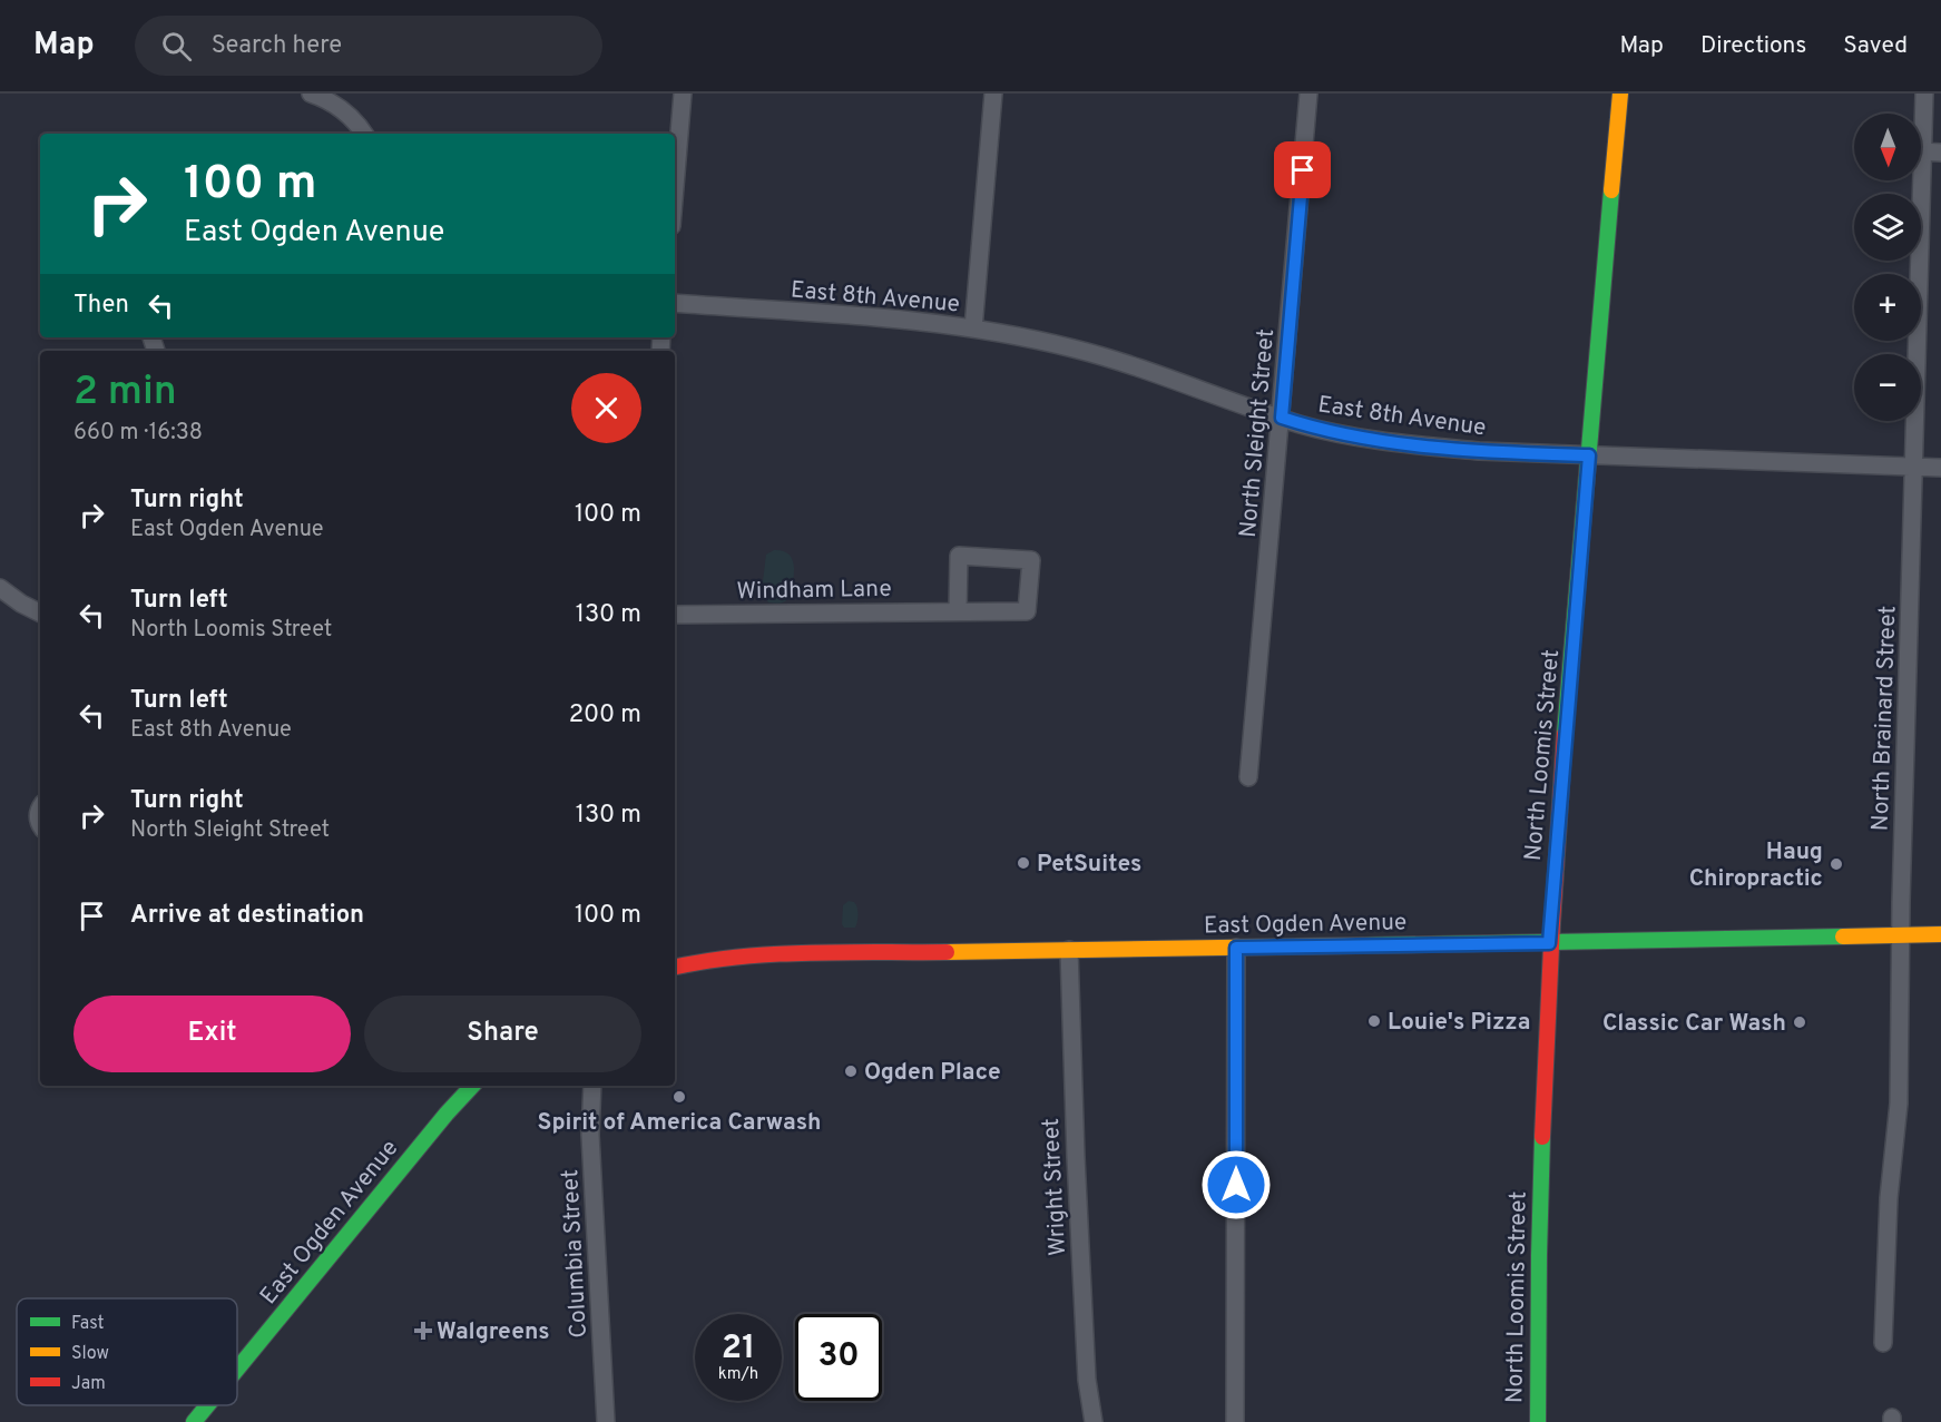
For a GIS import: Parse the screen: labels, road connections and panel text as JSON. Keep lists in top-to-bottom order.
{
  "streets": {
    "main road": ["North Loomis Street", "East Ogden Avenue"],
    "street": [
      "East 8th Avenue",
      "North Sleight Street",
      "Windham Lane",
      "North Brainard Street",
      "Wright Street",
      "Columbia Street"
    ]
  },
  "crossings": [
    ["East 8th Avenue", "North Sleight Street"],
    ["East 8th Avenue", "North Brainard Street"],
    ["East 8th Avenue", "North Loomis Street"],
    ["North Brainard Street", "East Ogden Avenue"],
    ["North Loomis Street", "East Ogden Avenue"],
    ["East Ogden Avenue", "Wright Street"]
  ],
  "places": {
    "other": [
      "PetSuites",
      "Haug Chiropractic",
      "Louie's Pizza",
      "Classic Car Wash",
      "Ogden Place",
      "Spirit of America Carwash"
    ],
    "health": ["Walgreens"]
  },
  "legend": ["Fast", "Slow", "Jam"],
  "north": "bottom",
  "page": {
    "header": "Map",
    "search": "Search here",
    "nav": ["Map", "Directions", "Saved"],
    "map_buttons": ["+", "−"],
    "turn": ["100 m", "East Ogden Avenue"],
    "then": "Then",
    "heading": ["2 min", "660 m · 16:38"],
    "list": [
      {
        "name": "Turn right",
        "note": "East Ogden Avenue",
        "value": "100 m"
      },
      {
        "name": "Turn left",
        "note": "North Loomis Street",
        "value": "130 m"
      },
      {
        "name": "Turn left",
        "note": "East 8th Avenue",
        "value": "200 m"
      },
      {
        "name": "Turn right",
        "note": "North Sleight Street",
        "value": "130 m"
      },
      {
        "name": "Arrive at destination",
        "value": "100 m"
      }
    ],
    "buttons": ["Exit", "Share"],
    "speed": "21 km/h",
    "limit": "30"
  }
}
